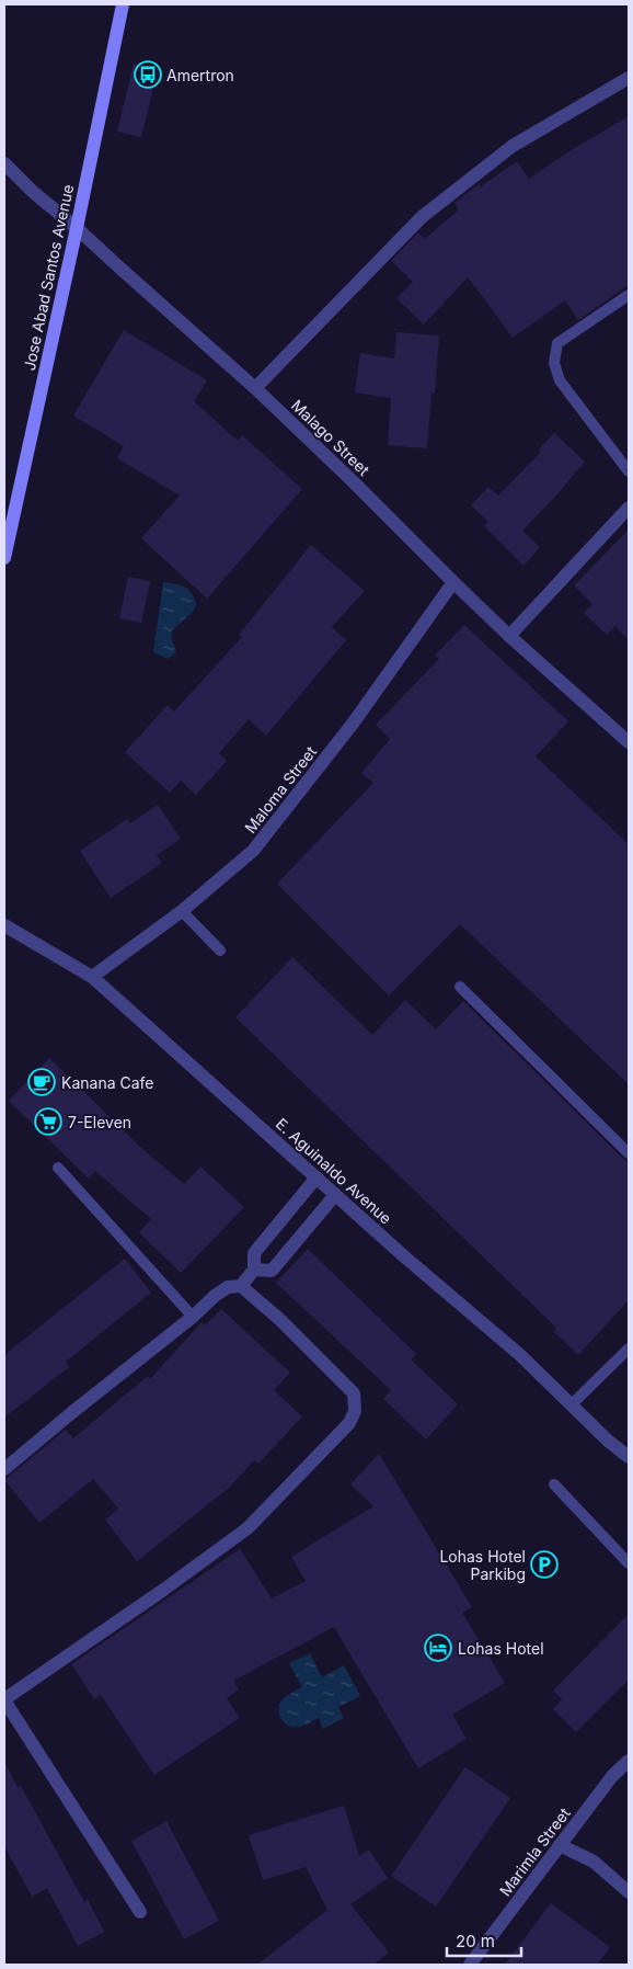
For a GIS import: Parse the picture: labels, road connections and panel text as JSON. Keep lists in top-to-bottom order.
{
  "streets": {
    "main road": ["Jose Abad Santos Avenue"],
    "street": [
      "Malago Street",
      "Maloma Street",
      "E. Aguinaldo Avenue",
      "Marimla Street"
    ]
  },
  "crossings": [
    ["Jose Abad Santos Avenue", "Malago Street"],
    ["Malago Street", "Maloma Street"],
    ["Maloma Street", "E. Aguinaldo Avenue"]
  ],
  "places": {
    "bus stop": ["Amertron"],
    "cafe": ["Kanana Cafe"],
    "supermarket": ["7-Eleven"],
    "parking": ["Lohas Hotel Parkibg"],
    "hotel": ["Lohas Hotel"]
  },
  "scale_bar": "20 m"
}
